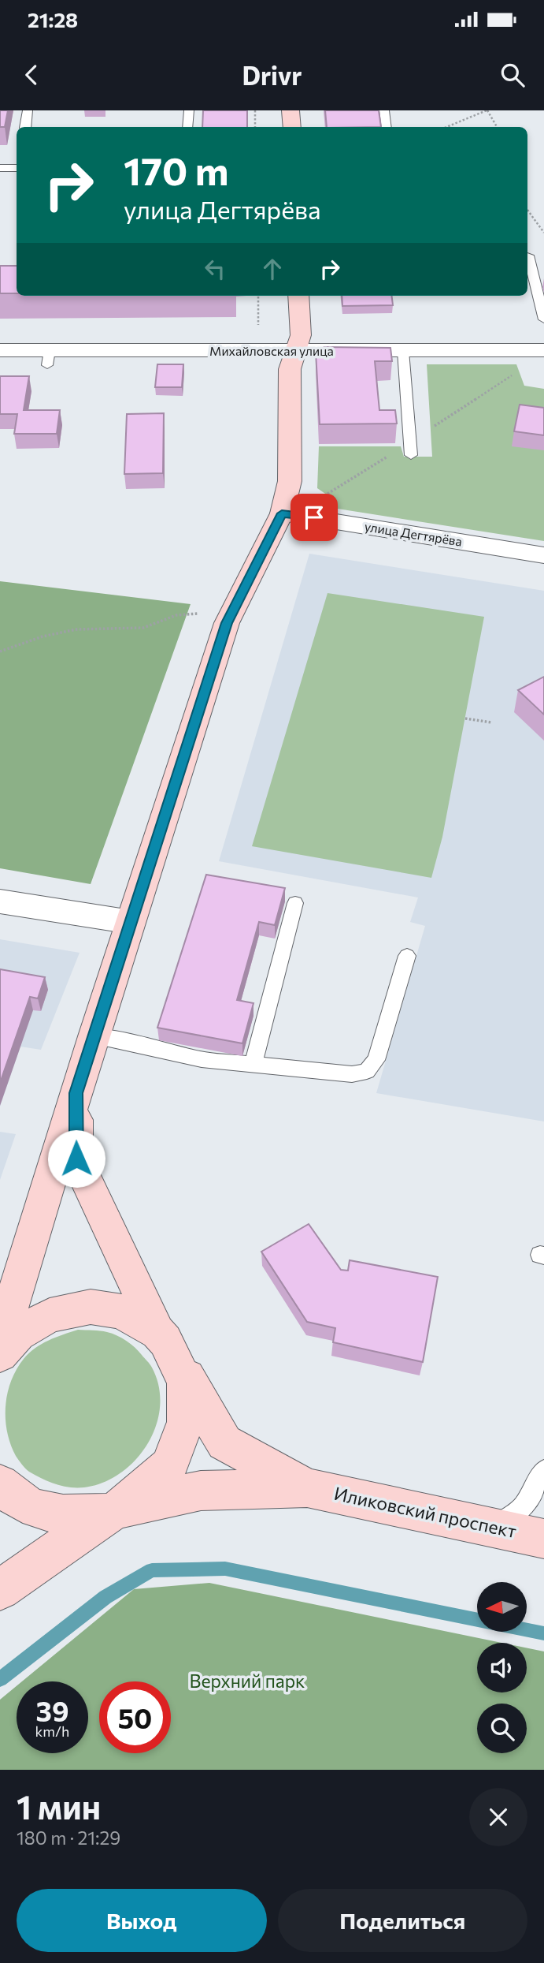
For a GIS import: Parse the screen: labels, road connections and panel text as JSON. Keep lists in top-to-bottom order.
{
  "streets": {
    "main road": ["Иликовский проспект"],
    "street": ["Михайловская улица", "улица Дегтярёва"]
  },
  "parks": ["Верхний парк"],
  "north": "left",
  "page": {
    "status": "21:28",
    "header": "Drivr",
    "turn": ["170 m", "улица Дегтярёва"],
    "speed": "39 km/h",
    "limit": "50",
    "heading": ["1 мин", "180 m · 21:29"],
    "buttons": ["Выход", "Поделиться"]
  }
}
